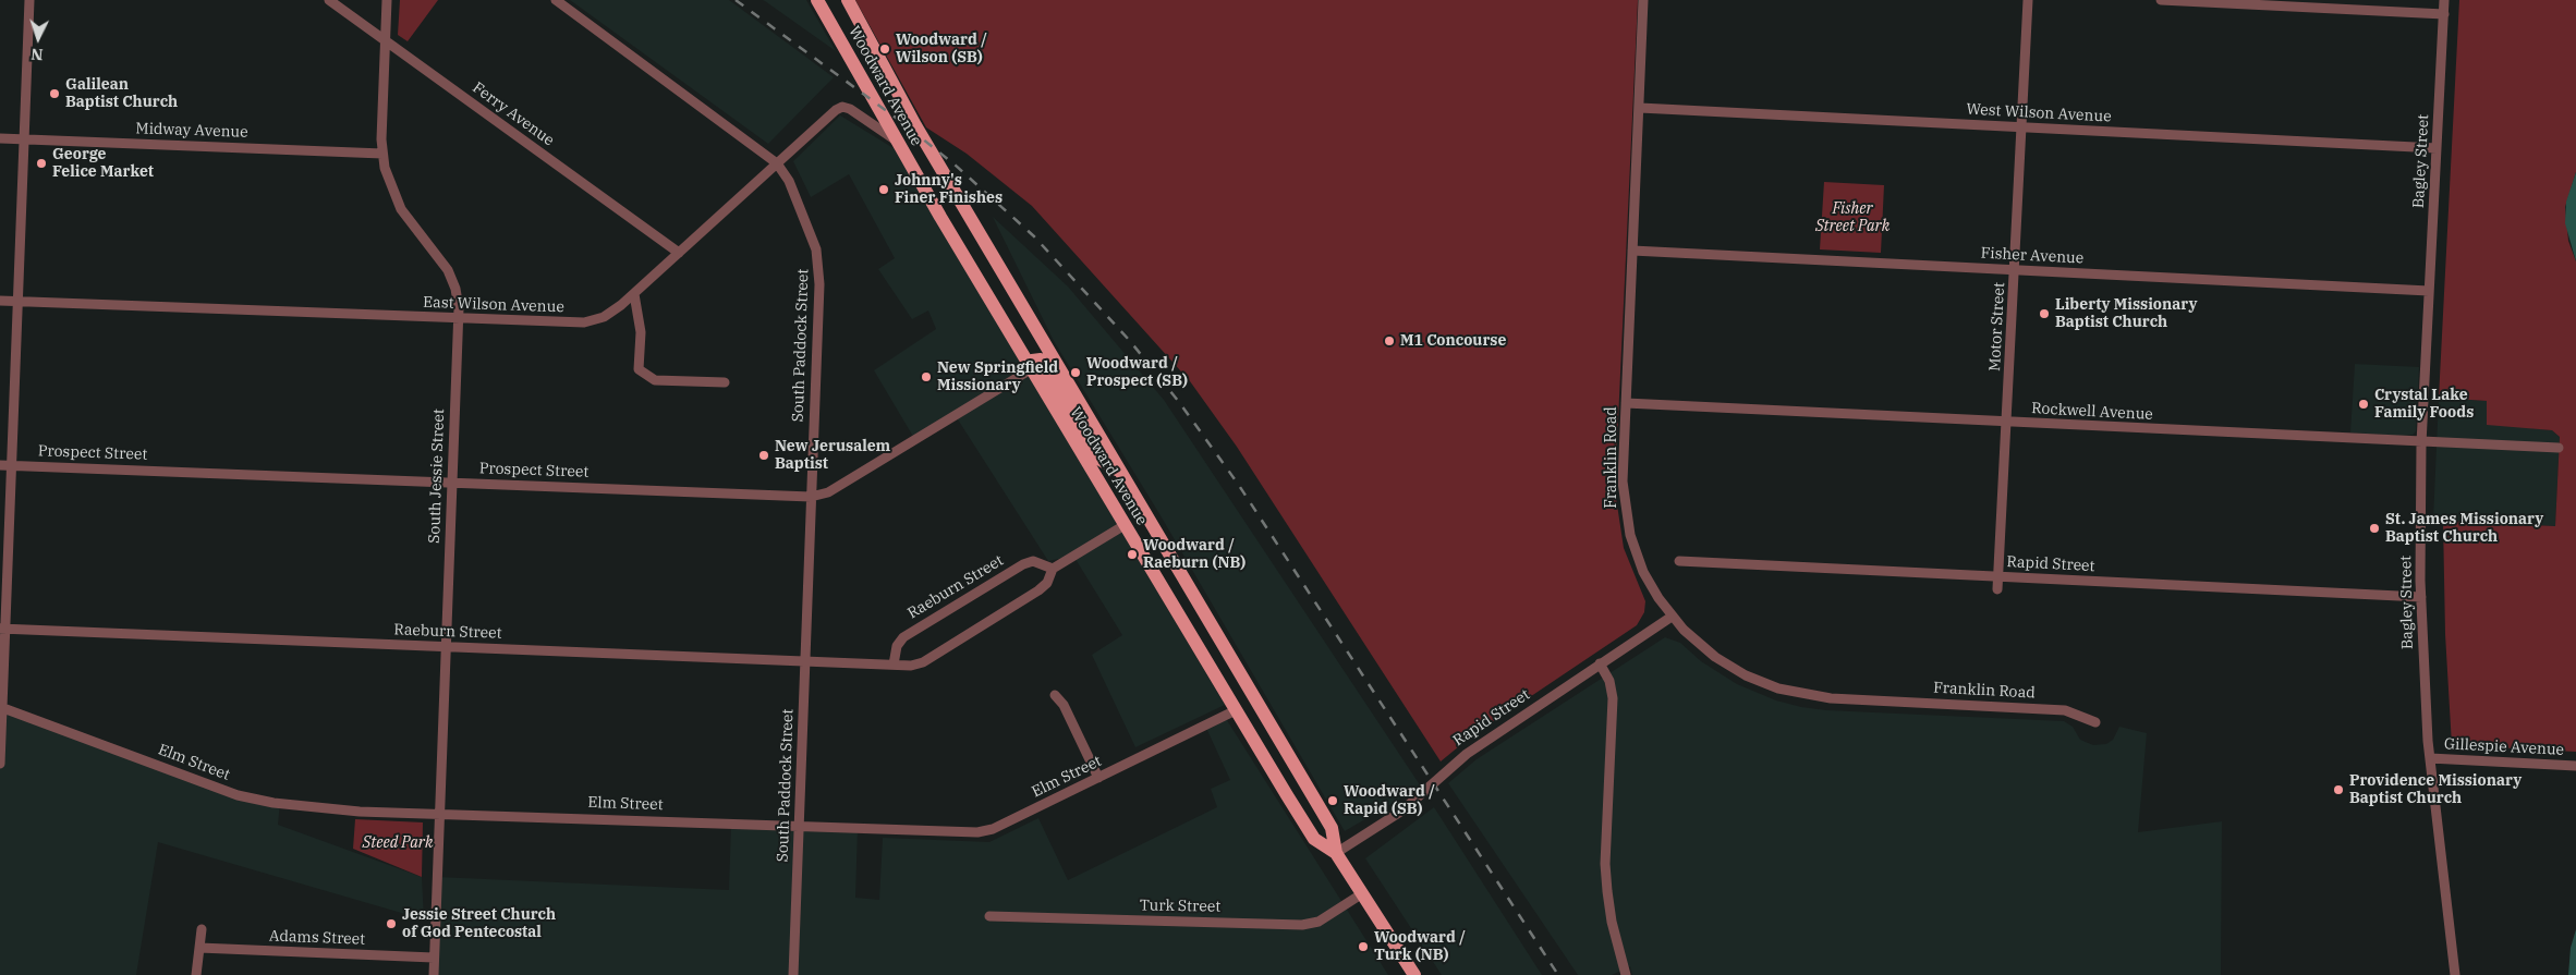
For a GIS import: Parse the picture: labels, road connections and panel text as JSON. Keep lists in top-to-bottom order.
{
  "streets": {
    "main road": ["Woodward Avenue"],
    "street": [
      "West Wilson Avenue",
      "Ferry Avenue",
      "Midway Avenue",
      "Bagley Street",
      "Fisher Avenue",
      "East Wilson Avenue",
      "Motor Street",
      "South Paddock Street",
      "Rockwell Avenue",
      "Prospect Street",
      "Franklin Road",
      "South Jessie Street",
      "Rapid Street",
      "Raeburn Street",
      "Gillespie Avenue",
      "Elm Street",
      "Turk Street",
      "Adams Street"
    ]
  },
  "crossings": [
    ["Woodward Avenue", "East Wilson Avenue"],
    ["Woodward Avenue", "Prospect Street"],
    ["Woodward Avenue", "Rapid Street"],
    ["Woodward Avenue", "Raeburn Street"],
    ["Woodward Avenue", "Elm Street"],
    ["Woodward Avenue", "Turk Street"],
    ["West Wilson Avenue", "Bagley Street"],
    ["West Wilson Avenue", "Motor Street"],
    ["West Wilson Avenue", "Franklin Road"],
    ["Ferry Avenue", "East Wilson Avenue"],
    ["Ferry Avenue", "South Jessie Street"],
    ["Midway Avenue", "South Jessie Street"],
    ["Bagley Street", "Fisher Avenue"],
    ["Bagley Street", "Rockwell Avenue"],
    ["Bagley Street", "Rapid Street"],
    ["Bagley Street", "Gillespie Avenue"],
    ["Fisher Avenue", "Motor Street"],
    ["Fisher Avenue", "Franklin Road"],
    ["East Wilson Avenue", "South Paddock Street"],
    ["East Wilson Avenue", "South Jessie Street"],
    ["Motor Street", "Rockwell Avenue"],
    ["Motor Street", "Rapid Street"],
    ["South Paddock Street", "Prospect Street"],
    ["South Paddock Street", "Raeburn Street"],
    ["South Paddock Street", "Elm Street"],
    ["Rockwell Avenue", "Franklin Road"],
    ["Prospect Street", "South Jessie Street"],
    ["Franklin Road", "Rapid Street"],
    ["South Jessie Street", "Raeburn Street"],
    ["South Jessie Street", "Elm Street"],
    ["South Jessie Street", "Adams Street"]
  ],
  "parks": ["Fisher Street Park", "Steed Park"],
  "places": [
    "Woodward / Wilson (SB)",
    "Galilean Baptist Church",
    "George Felice Market",
    "Johnny's Finer Finishes",
    "Liberty Missionary Baptist Church",
    "M1 Concourse",
    "Woodward / Prospect (SB)",
    "New Springfield Missionary",
    "Crystal Lake Family Foods",
    "New Jerusalem Baptist",
    "St. James Missionary Baptist Church",
    "Woodward / Raeburn (NB)",
    "Providence Missionary Baptist Church",
    "Woodward / Rapid (SB)",
    "Jessie Street Church of God Pentecostal",
    "Woodward / Turk (NB)"
  ],
  "north": "bottom"
}
